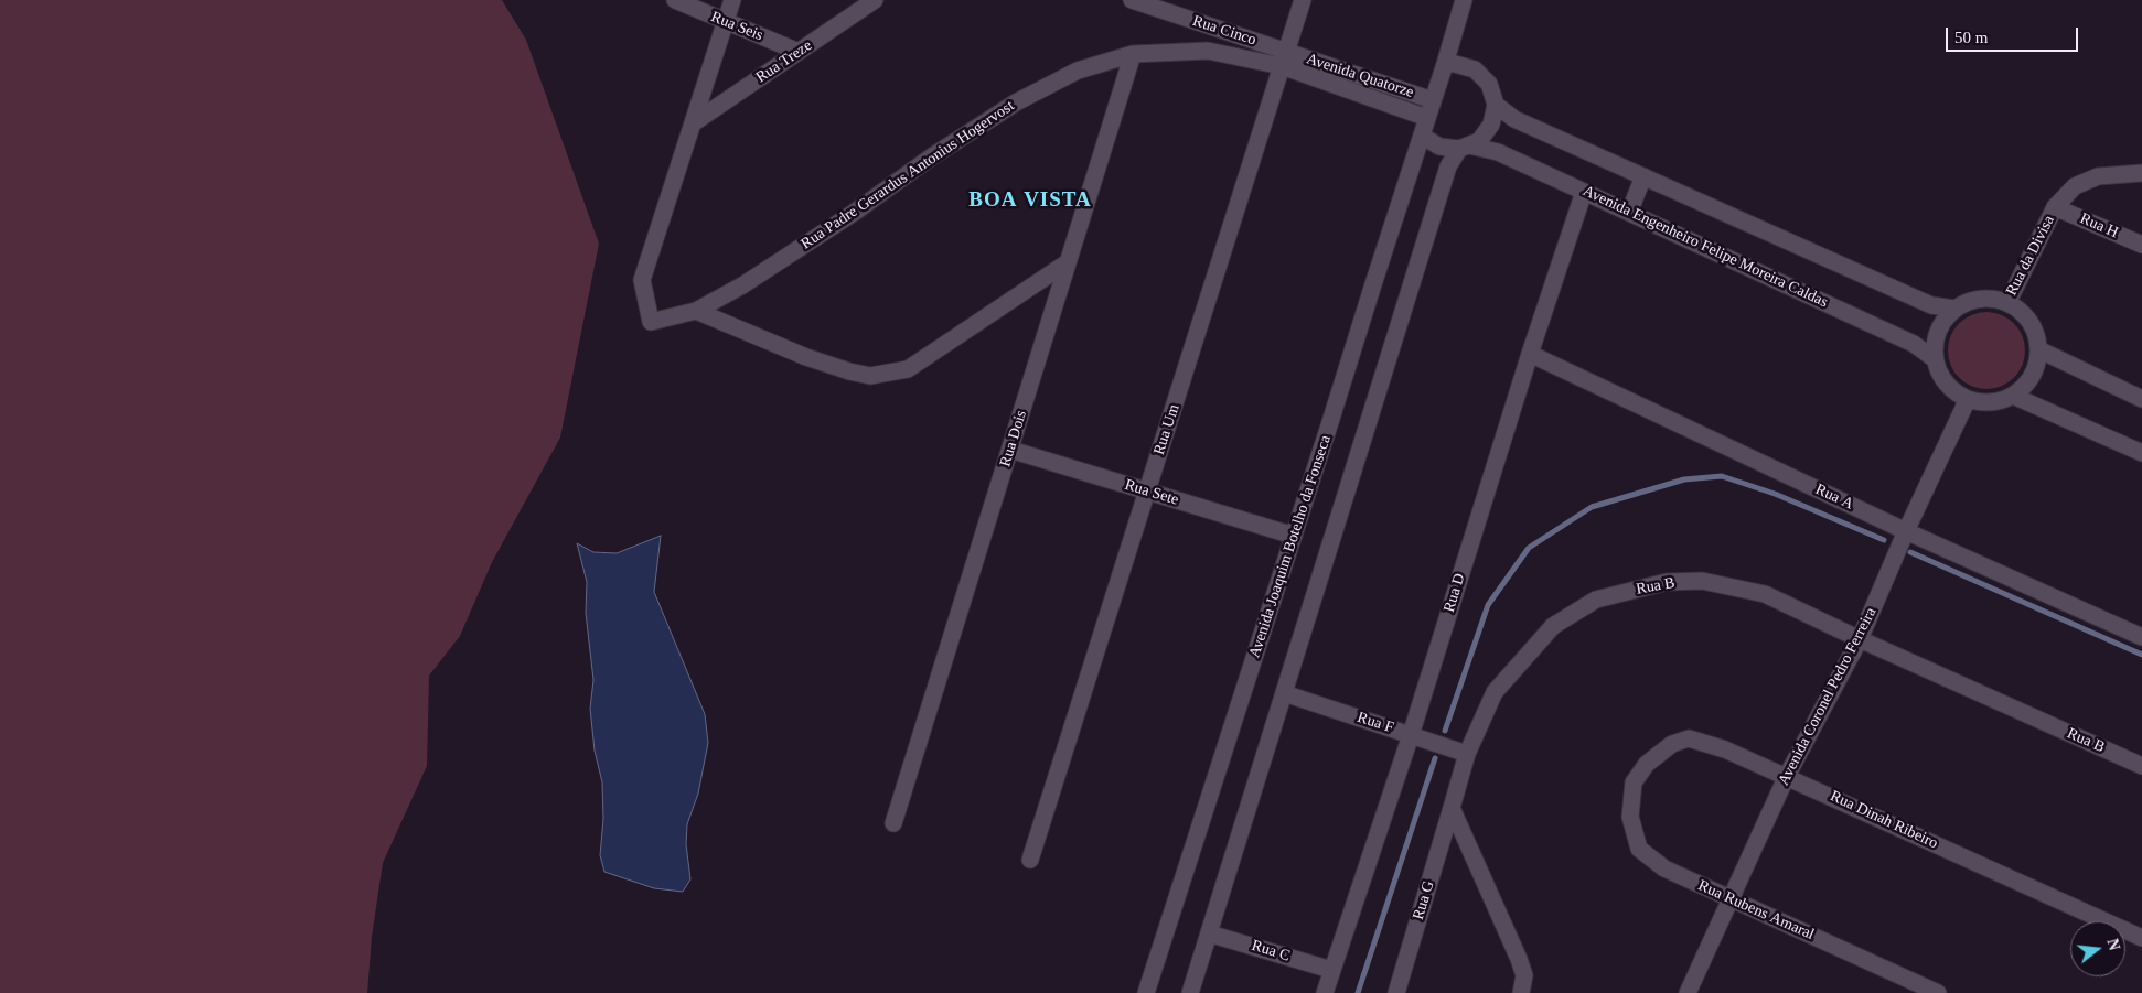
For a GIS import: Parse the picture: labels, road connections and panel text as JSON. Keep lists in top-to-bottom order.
{
  "streets": {
    "street": [
      "Rua Seis",
      "Rua Cinco",
      "Rua Treze",
      "Avenida Quatorze",
      "Rua Padre Gerardus Antonius Hogervost",
      "Rua H",
      "Avenida Engenheiro Felipe Moreira Caldas",
      "Rua da Divisa",
      "Rua Um",
      "Rua Dois",
      "Rua Sete",
      "Rua A",
      "Avenida Joaquim Botelho da Fonseca",
      "Rua B",
      "Rua D",
      "Avenida Coronel Pedro Ferreira",
      "Rua F",
      "Rua Dinah Ribeiro",
      "Rua G",
      "Rua Rubens Amaral",
      "Rua C"
    ]
  },
  "crossings": [
    ["Rua Seis", "Rua Treze"],
    ["Rua Cinco", "Avenida Quatorze"],
    ["Rua Cinco", "Rua Padre Gerardus Antonius Hogervost"],
    ["Rua Cinco", "Rua Um"],
    ["Rua Treze", "Rua Padre Gerardus Antonius Hogervost"],
    ["Avenida Quatorze", "Rua Padre Gerardus Antonius Hogervost"],
    ["Avenida Quatorze", "Avenida Engenheiro Felipe Moreira Caldas"],
    ["Avenida Quatorze", "Rua Um"],
    ["Avenida Quatorze", "Avenida Joaquim Botelho da Fonseca"],
    ["Rua Padre Gerardus Antonius Hogervost", "Avenida Engenheiro Felipe Moreira Caldas"],
    ["Rua Padre Gerardus Antonius Hogervost", "Rua Um"],
    ["Rua Padre Gerardus Antonius Hogervost", "Rua Dois"],
    ["Rua Padre Gerardus Antonius Hogervost", "Avenida Joaquim Botelho da Fonseca"],
    ["Rua H", "Rua da Divisa"],
    ["Avenida Engenheiro Felipe Moreira Caldas", "Rua da Divisa"],
    ["Avenida Engenheiro Felipe Moreira Caldas", "Avenida Joaquim Botelho da Fonseca"],
    ["Avenida Engenheiro Felipe Moreira Caldas", "Rua D"],
    ["Avenida Engenheiro Felipe Moreira Caldas", "Avenida Coronel Pedro Ferreira"],
    ["Rua da Divisa", "Avenida Coronel Pedro Ferreira"],
    ["Rua Um", "Rua Sete"],
    ["Rua Dois", "Rua Sete"],
    ["Rua Sete", "Avenida Joaquim Botelho da Fonseca"],
    ["Rua A", "Rua D"],
    ["Rua A", "Avenida Coronel Pedro Ferreira"],
    ["Rua B", "Avenida Coronel Pedro Ferreira"],
    ["Rua B", "Rua F"],
    ["Rua B", "Rua G"],
    ["Rua D", "Rua F"],
    ["Rua D", "Rua C"],
    ["Avenida Coronel Pedro Ferreira", "Rua Dinah Ribeiro"],
    ["Avenida Coronel Pedro Ferreira", "Rua Rubens Amaral"],
    ["Rua Dinah Ribeiro", "Rua Rubens Amaral"]
  ],
  "districts": ["BOA VISTA"],
  "scale_bar": "50 m",
  "north": "right"
}
